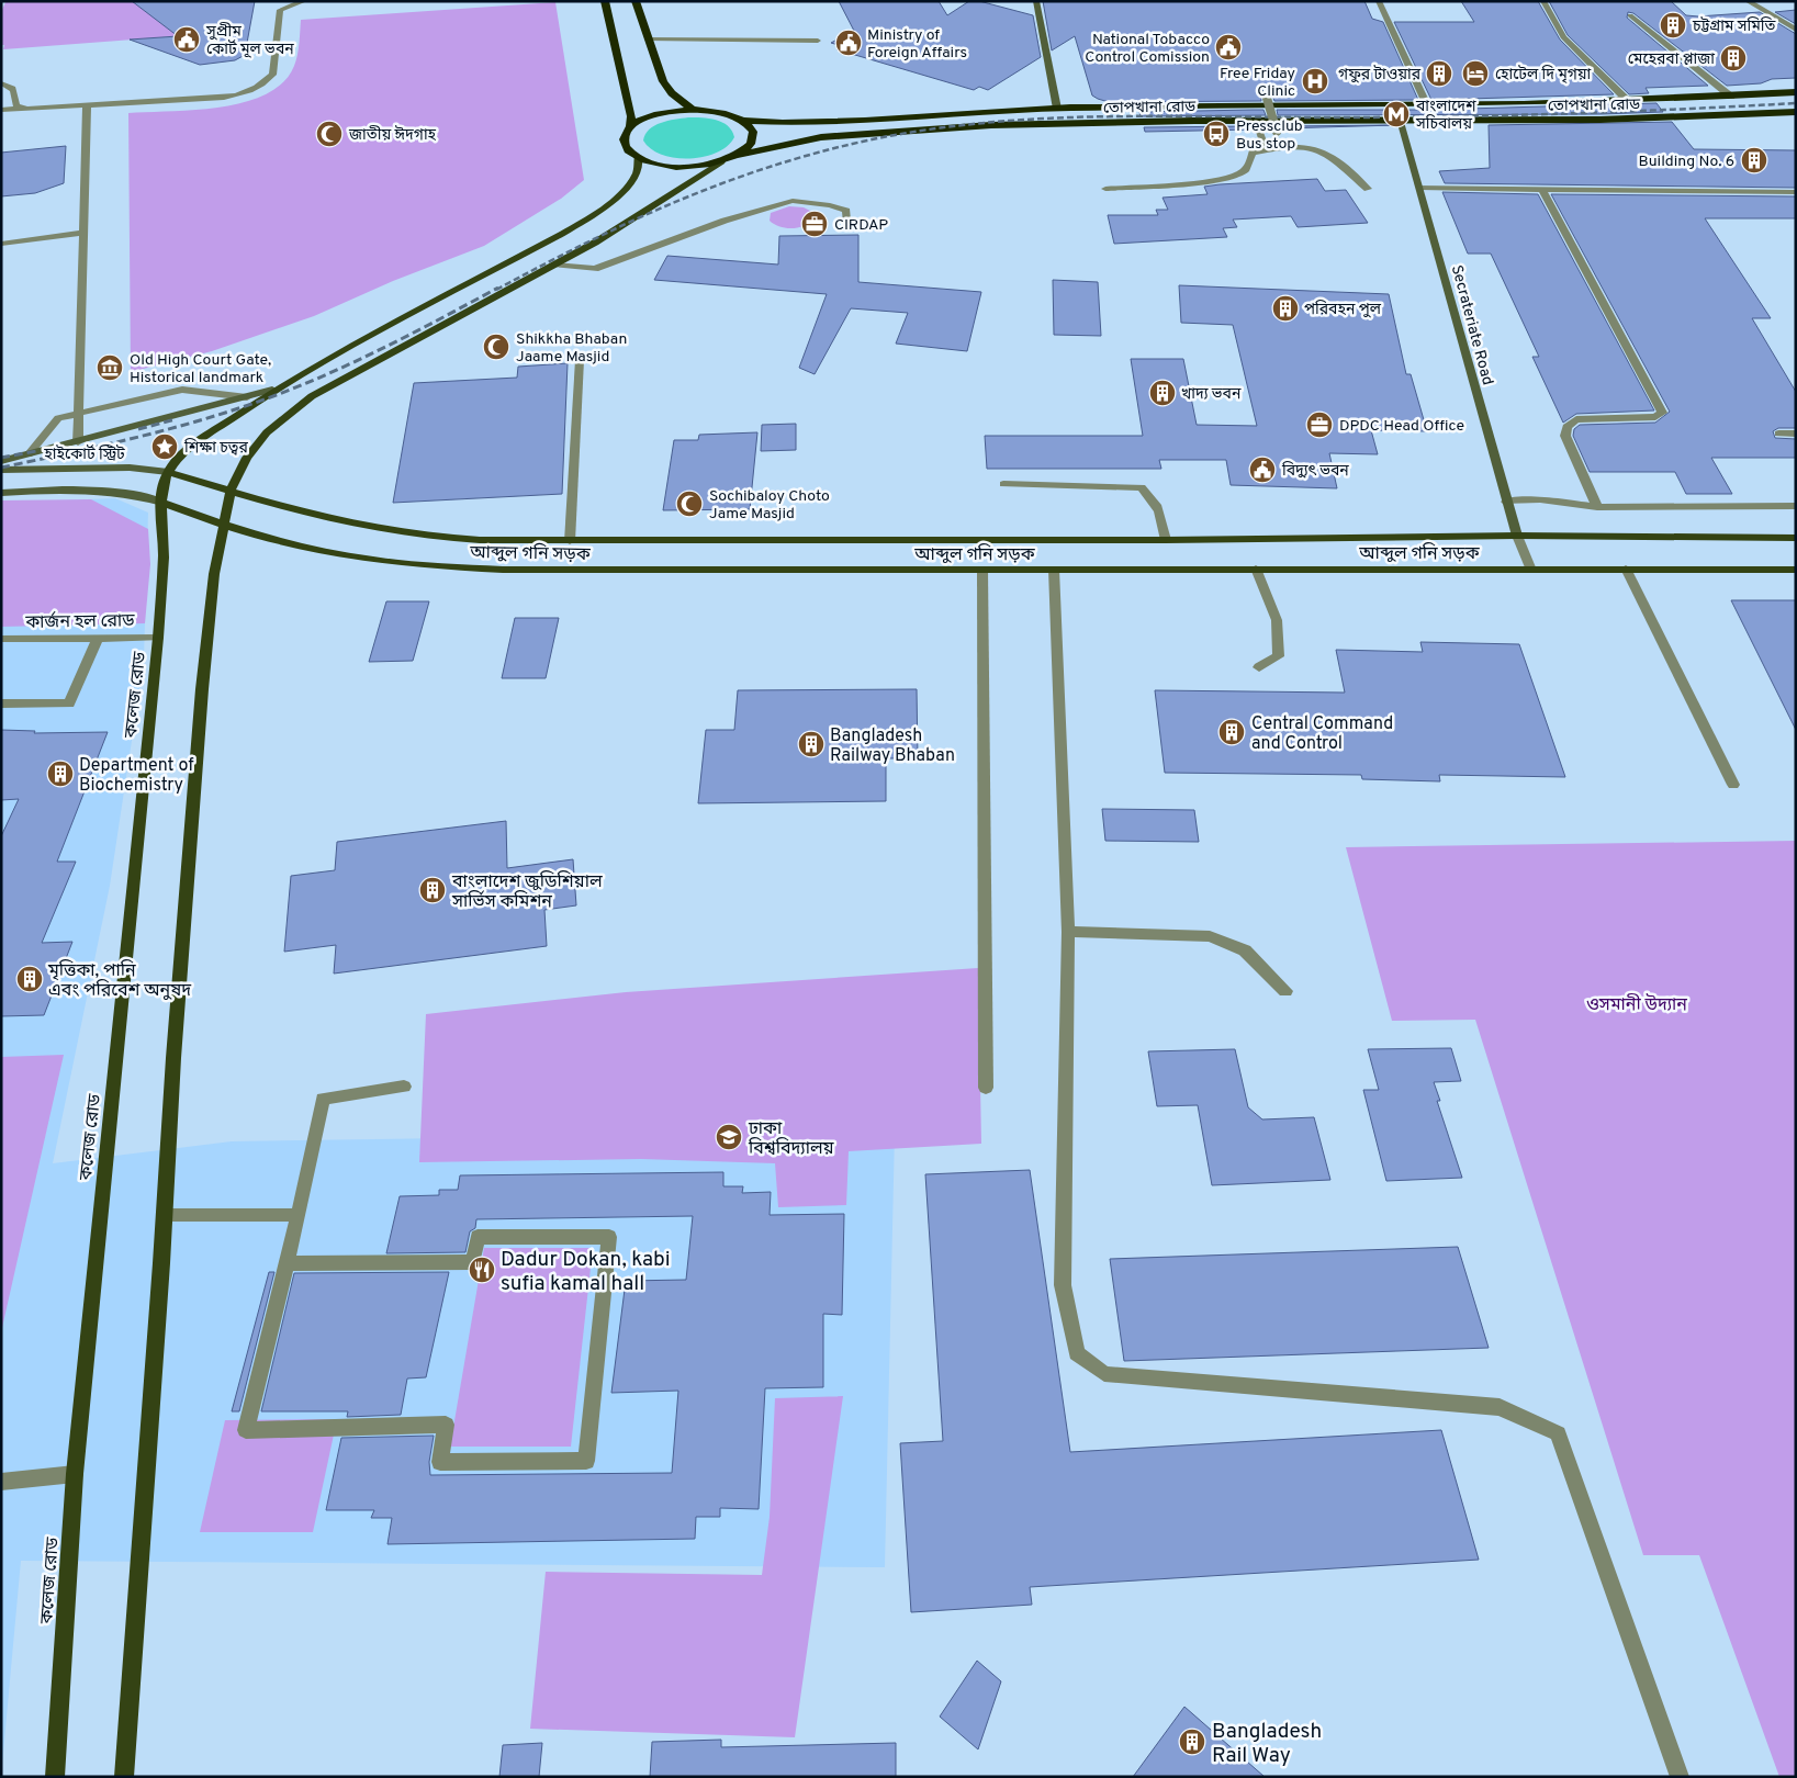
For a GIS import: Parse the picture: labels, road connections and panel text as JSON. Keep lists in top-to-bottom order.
{
  "streets": {
    "highway": ["তোপখানা রোড"],
    "main road": ["আব্দুল গনি সড়ক", "কলেজ রোড"],
    "street": ["Secrateriate Road", "হাইকোর্ট স্ট্রিট", "কার্জন হল রোড"]
  },
  "crossings": [
    ["তোপখানা রোড", "Secrateriate Road"],
    ["Secrateriate Road", "আব্দুল গনি সড়ক"],
    ["হাইকোর্ট স্ট্রিট", "আব্দুল গনি সড়ক"],
    ["হাইকোর্ট স্ট্রিট", "কলেজ রোড"],
    ["আব্দুল গনি সড়ক", "কলেজ রোড"],
    ["কার্জন হল রোড", "কলেজ রোড"]
  ],
  "parks": ["ওসমানী উদ্যান"],
  "places": {
    "building": [
      "চট্টগ্রাম সমিতি",
      "মেহেরবা প্লাজা",
      "গফুর টাওয়ার",
      "Building No. 6",
      "পরিবহন পুল",
      "খাদ্য ভবন",
      "Central Command and Control",
      "Bangladesh Railway Bhaban",
      "Department of Biochemistry",
      "বাংলাদেশ জুডিশিয়াল সার্ভিস কমিশন",
      "মৃত্তিকা, পানি এবং পরিবেশ অনুষদ",
      "Bangladesh Rail Way"
    ],
    "public building": [
      "সুপ্রীম কোর্ট মূল ভবন",
      "Ministry of Foreign Affairs",
      "National Tobacco Control Comission",
      "বিদ্যুৎ ভবন"
    ],
    "hotel": ["হোটেল দি মৃগয়া"],
    "hospital": ["Free Friday Clinic"],
    "metro station": ["বাংলাদেশ সচিবালয়"],
    "mosque": ["জাতীয় ঈদগাহ", "Shikkha Bhaban Jaame Masjid", "Sochibaloy Choto Jame Masjid"],
    "bus stop": ["Pressclub Bus stop"],
    "office": ["CIRDAP", "DPDC Head Office"],
    "museum": ["Old High Court Gate, Historical landmark"],
    "place": ["শিক্ষা চত্বর"],
    "school or university": ["ঢাকা বিশ্ববিদ্যালয়"],
    "restaurant": ["Dadur Dokan, kabi sufia kamal hall"]
  }
}
